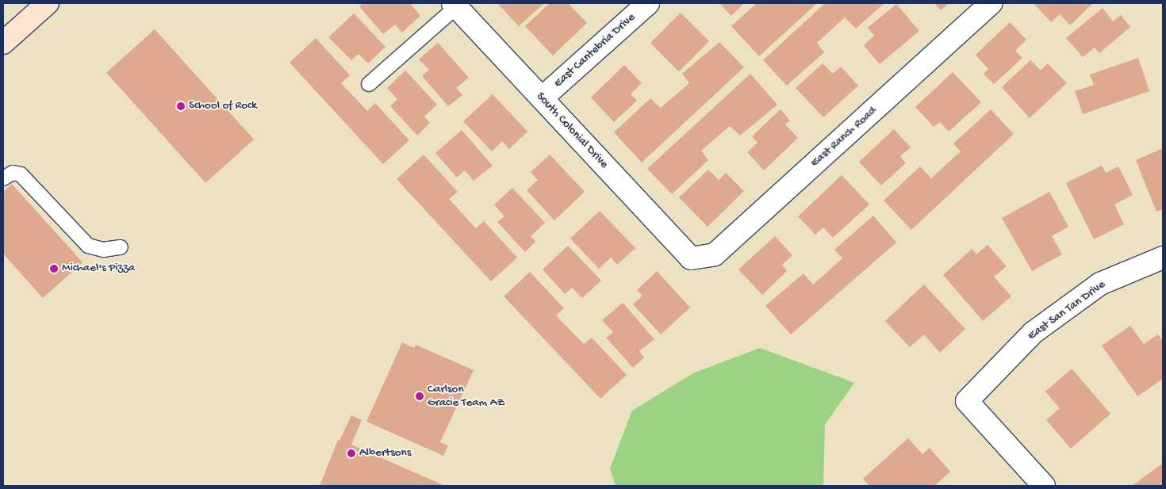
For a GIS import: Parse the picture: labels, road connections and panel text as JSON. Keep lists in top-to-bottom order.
{
  "streets": {
    "street": [
      "East Cantebria Drive",
      "South Colonial Drive",
      "East Ranch Road",
      "East San Tan Drive"
    ]
  },
  "crossings": [
    ["East Cantebria Drive", "South Colonial Drive"],
    ["South Colonial Drive", "East Ranch Road"]
  ],
  "places": [
    "School of Rock",
    "Michael's Pizza",
    "Carlson Gracie Team AZ",
    "Albertsons"
  ]
}
